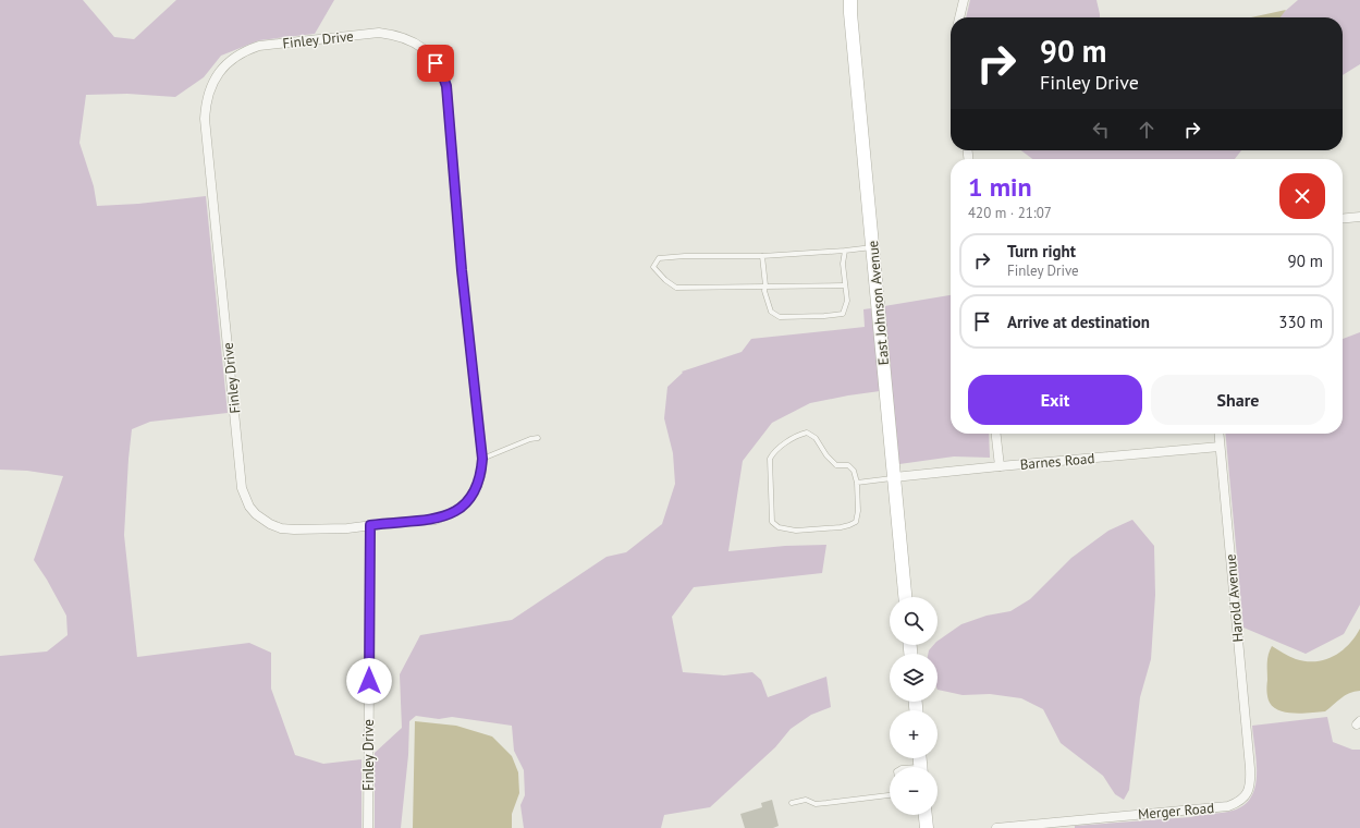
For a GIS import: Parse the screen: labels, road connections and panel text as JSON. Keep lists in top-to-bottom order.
{
  "streets": {
    "main road": ["East Johnson Avenue"],
    "street": [
      "Finley Drive",
      "Barnes Road",
      "Harold Avenue",
      "Merger Road"
    ]
  },
  "crossings": [
    ["East Johnson Avenue", "Barnes Road"],
    ["Barnes Road", "Harold Avenue"],
    ["Harold Avenue", "Merger Road"]
  ],
  "page": {
    "turn": ["90 m", "Finley Drive"],
    "heading": ["1 min", "420 m · 21:07"],
    "list": [
      {
        "name": "Turn right",
        "note": "Finley Drive",
        "value": "90 m"
      },
      {
        "name": "Arrive at destination",
        "value": "330 m"
      }
    ],
    "buttons": ["Exit", "Share"],
    "map_buttons": ["+", "−"]
  }
}
